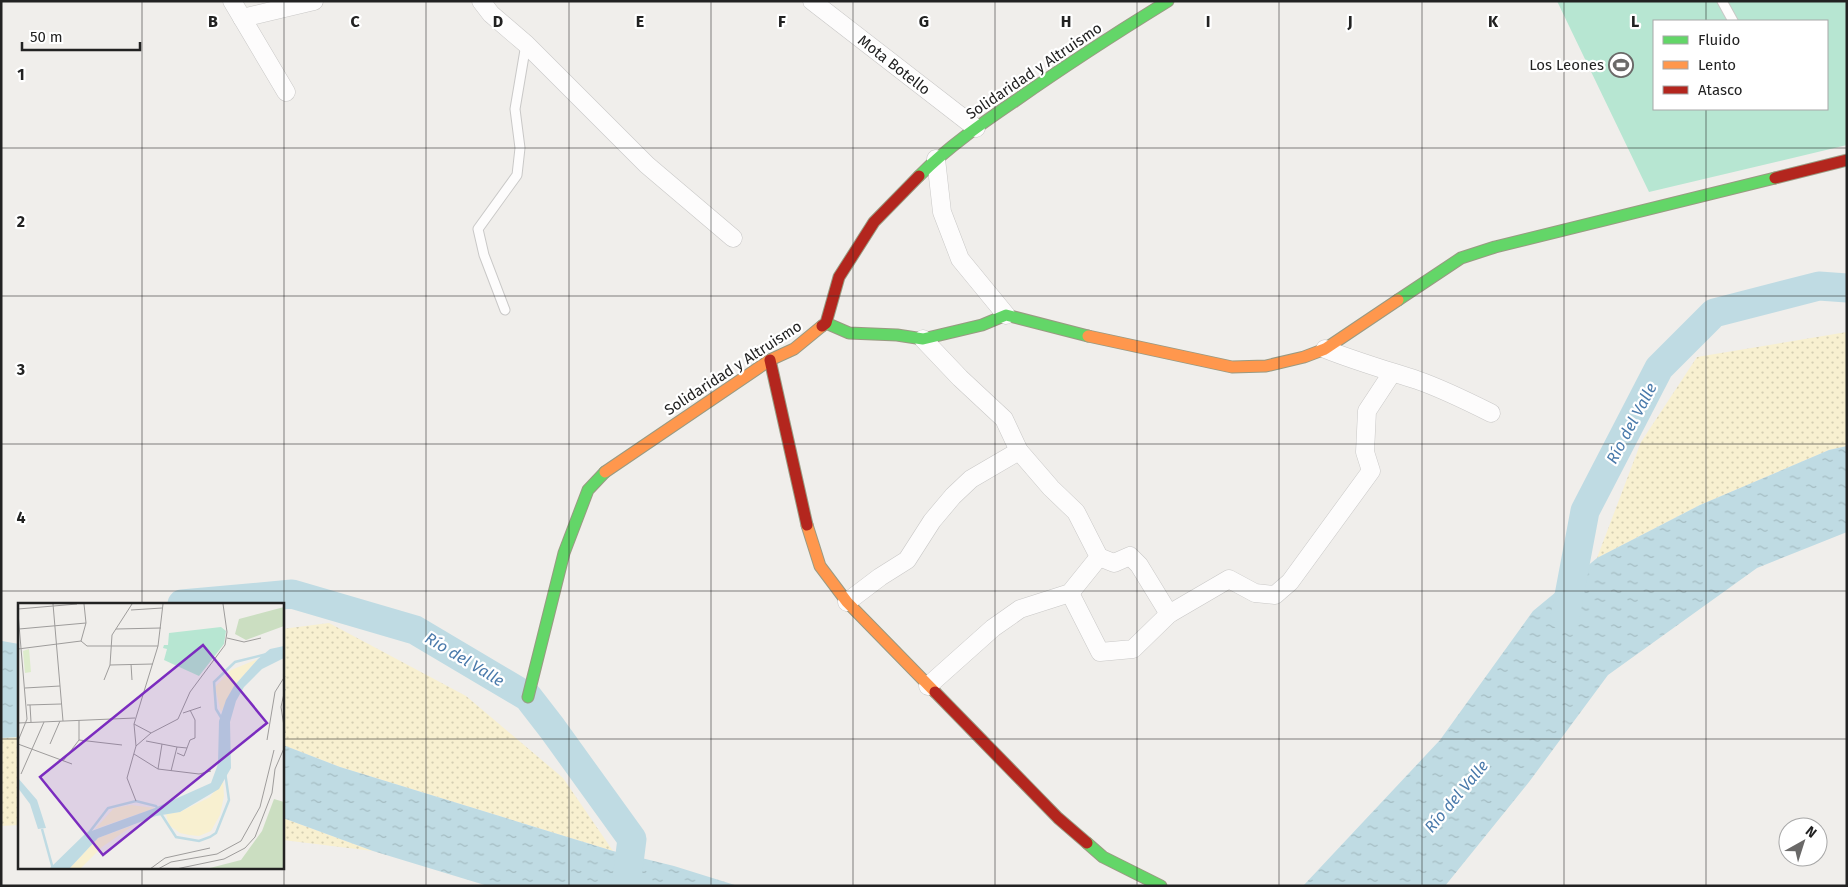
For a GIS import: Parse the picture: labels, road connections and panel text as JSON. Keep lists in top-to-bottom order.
{
  "streets": {
    "street": ["Mota Botello", "Solidaridad y Altruismo"]
  },
  "crossings": [
    ["Mota Botello", "Solidaridad y Altruismo"]
  ],
  "water": ["Río del Valle"],
  "places": {
    "sports": ["Los Leones"]
  },
  "legend": ["Fluido", "Lento", "Atasco"],
  "scale_bar": "50 m",
  "north": "top right",
  "grid": {
    "columns": [
      "B",
      "C",
      "D",
      "E",
      "F",
      "G",
      "H",
      "I",
      "J",
      "K",
      "L"
    ],
    "rows": [
      "1",
      "2",
      "3",
      "4"
    ]
  }
}
